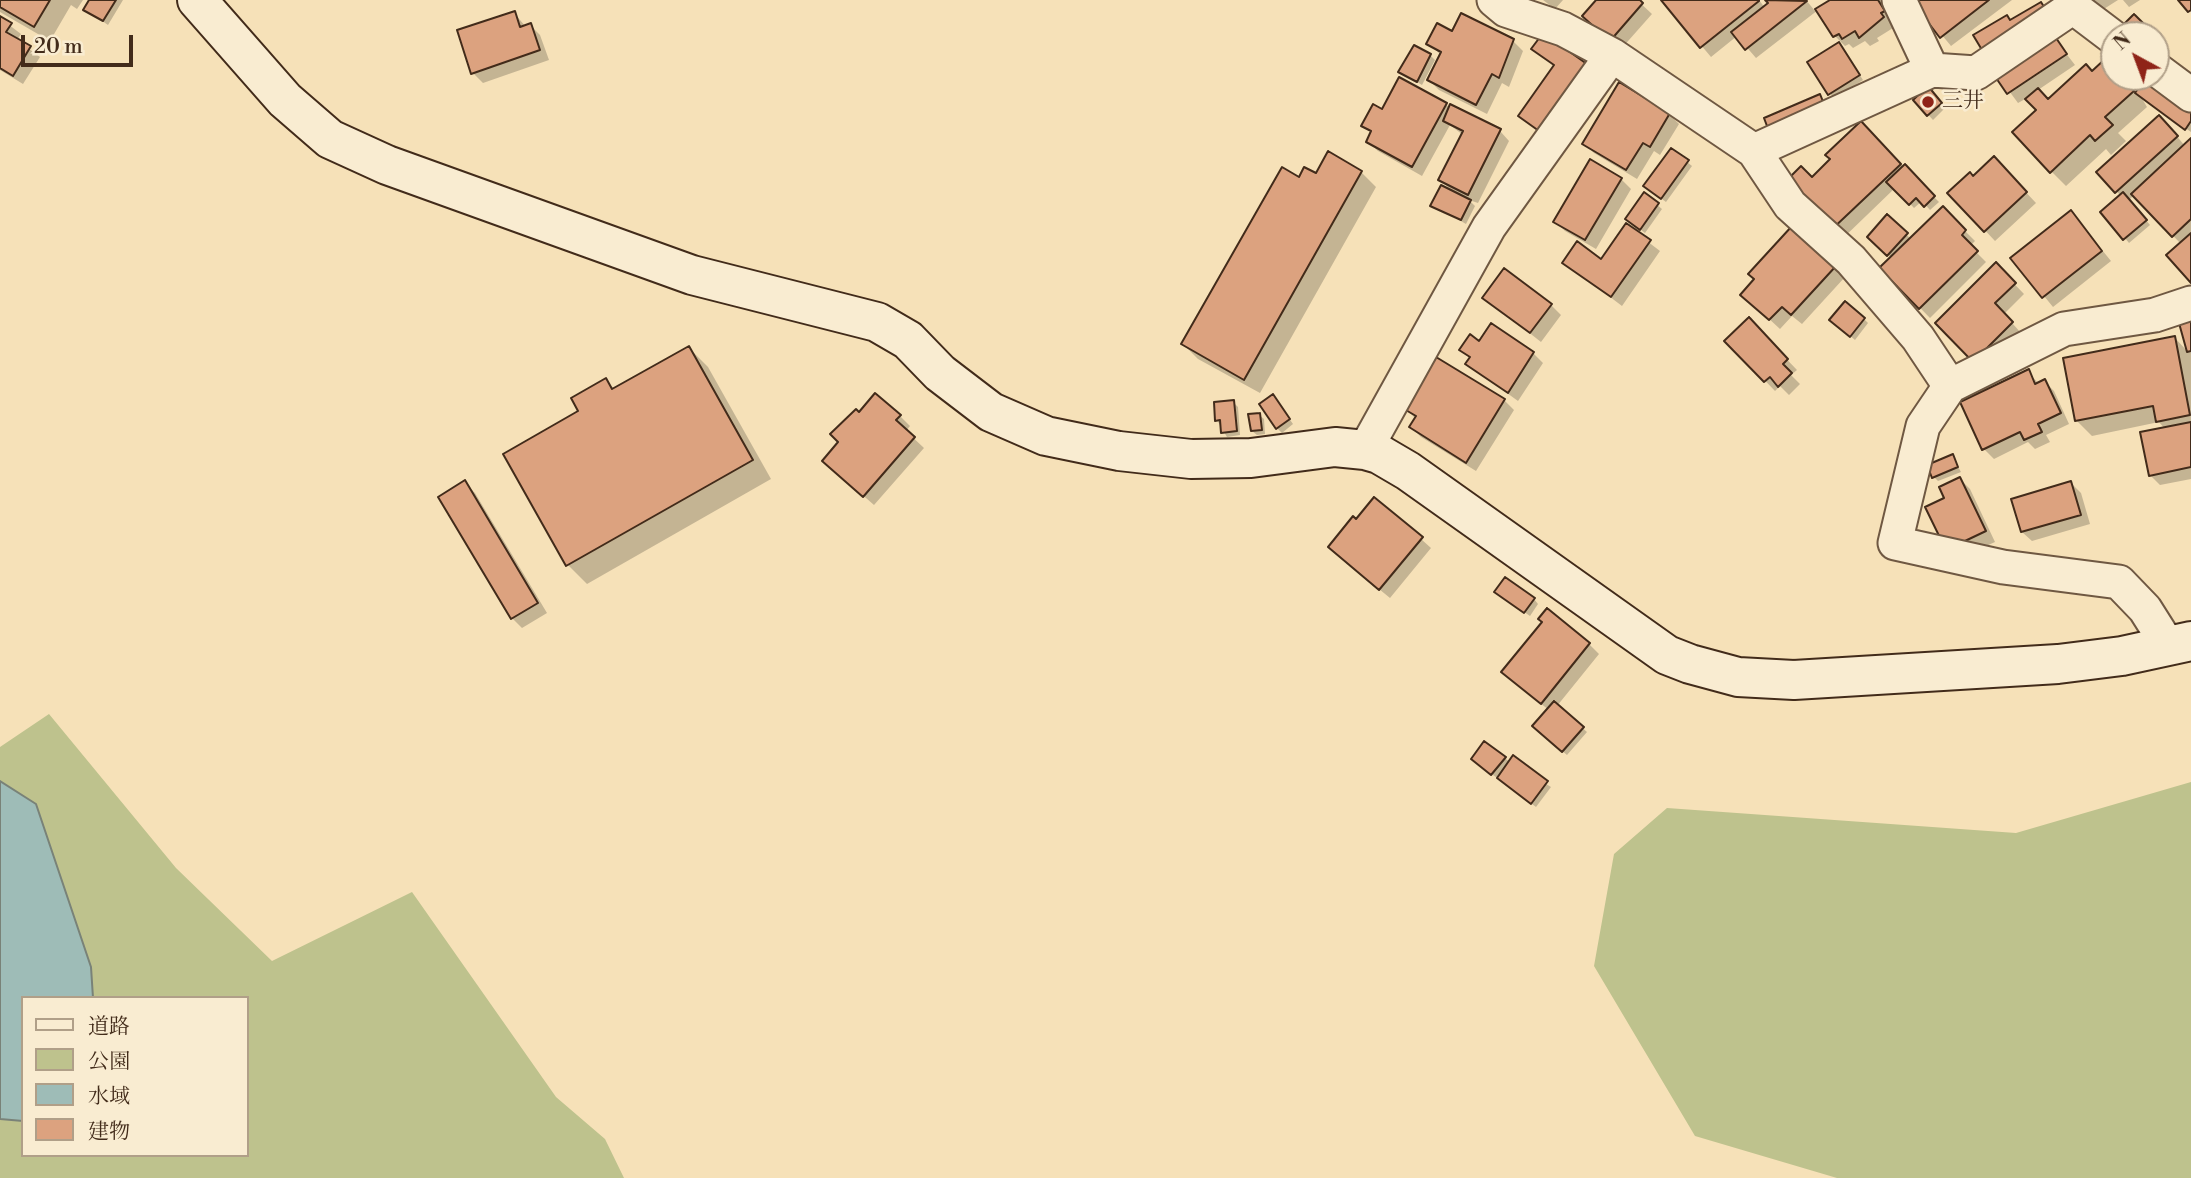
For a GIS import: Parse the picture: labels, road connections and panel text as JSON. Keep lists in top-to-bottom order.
{
  "places": ["三井"],
  "legend": [
    "道路",
    "公園",
    "水域",
    "建物"
  ],
  "scale_bar": "20 m",
  "north": "top left"
}
